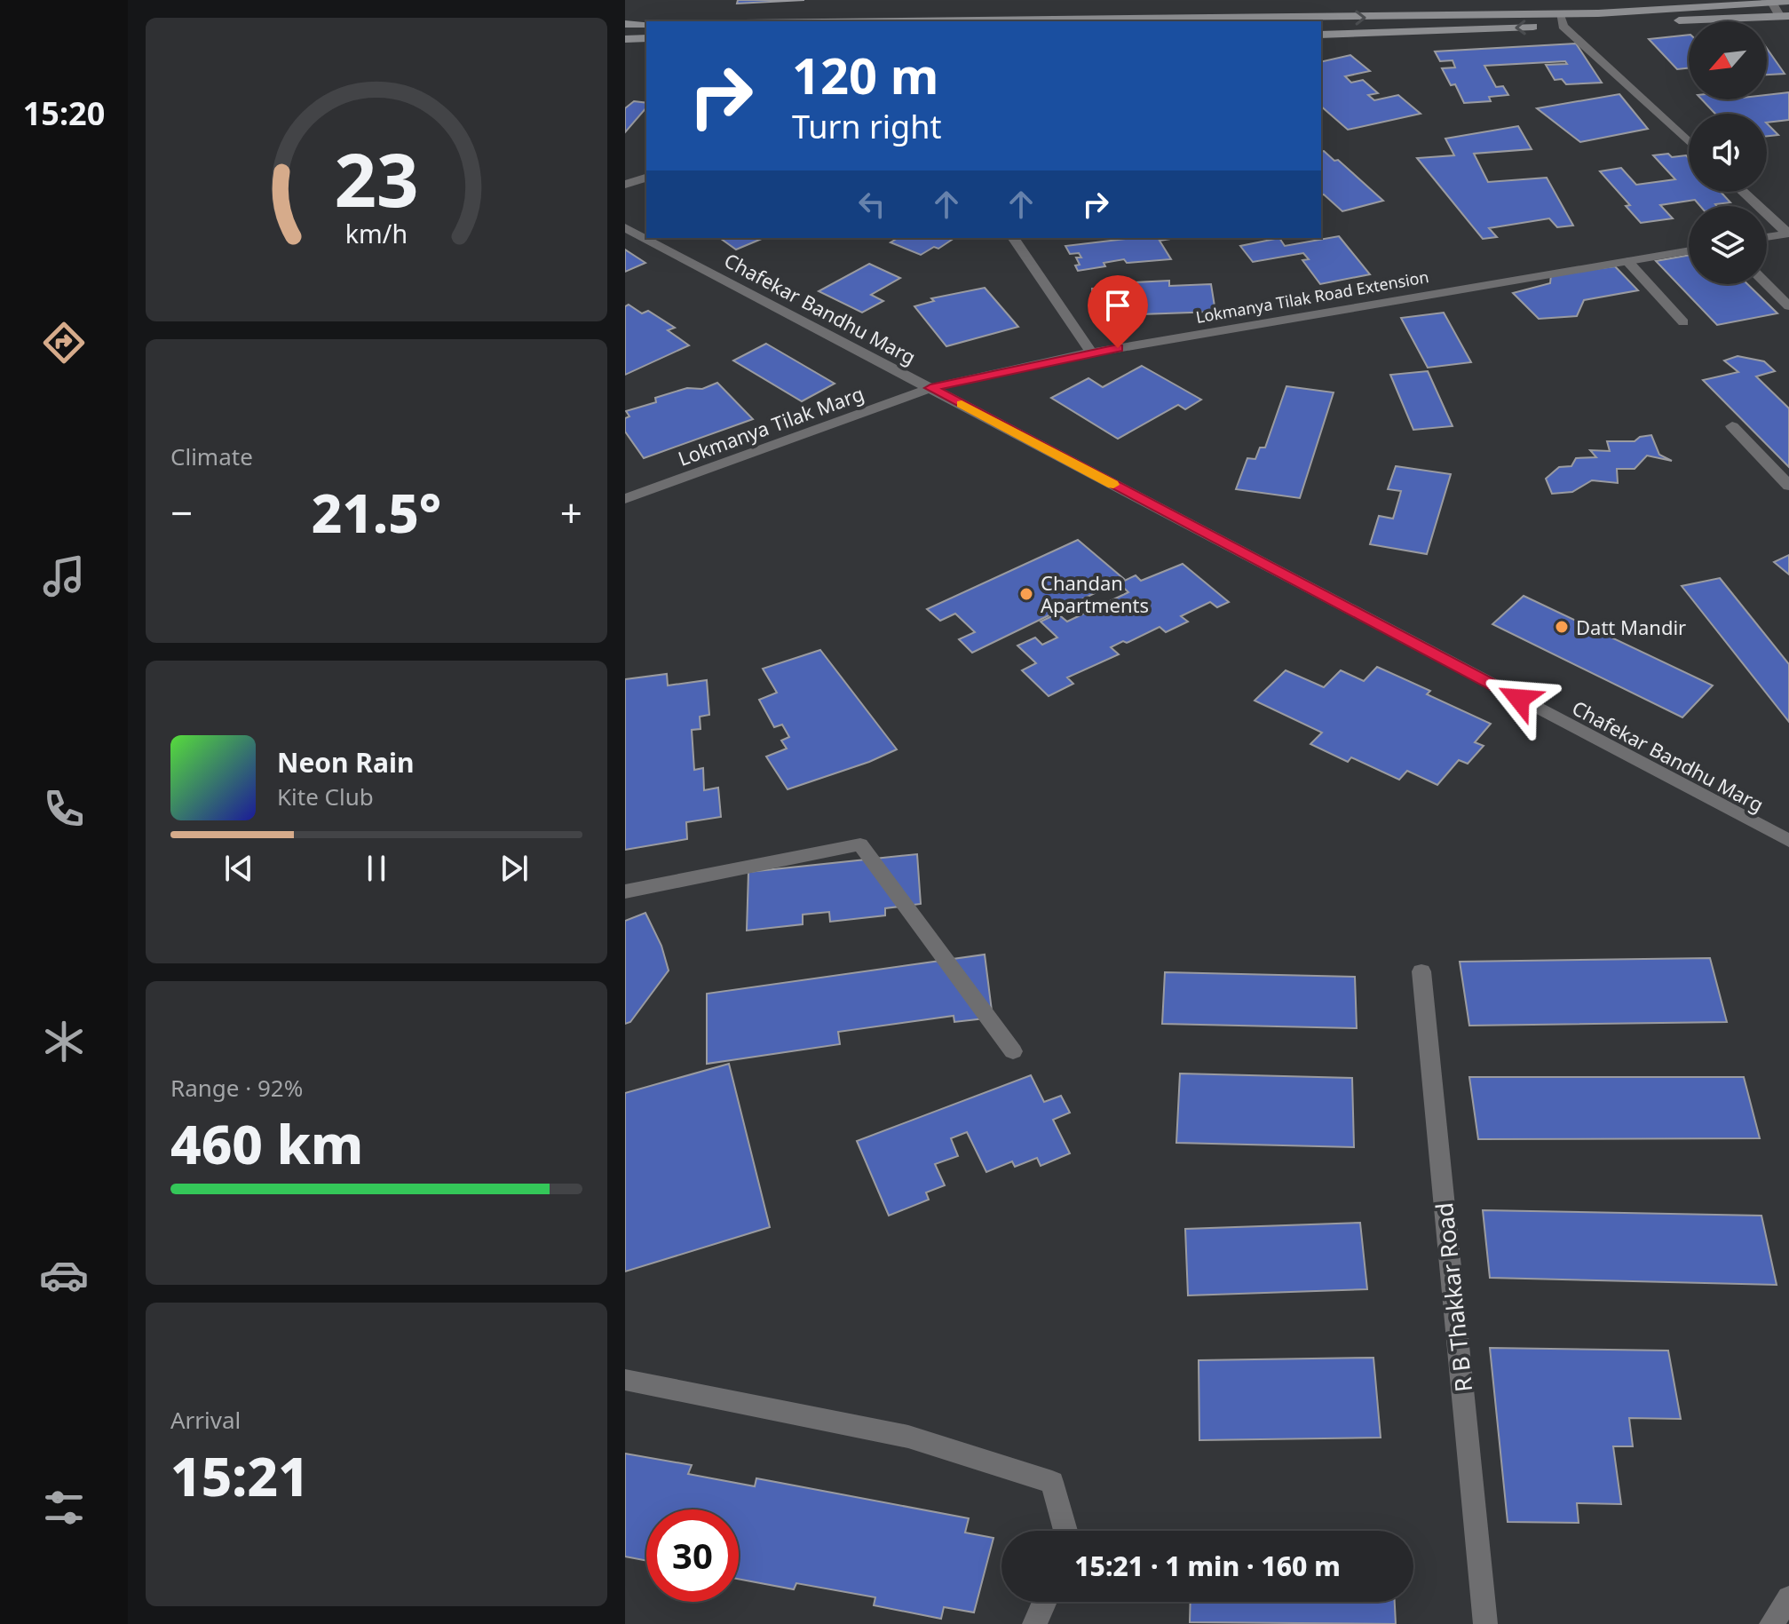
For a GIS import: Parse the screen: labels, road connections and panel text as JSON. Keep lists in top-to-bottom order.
{
  "streets": {
    "street": [
      "Lokmanya Tilak Road Extension",
      "Chafekar Bandhu Marg",
      "Lokmanya Tilak Marg",
      "R B Thakkar Road"
    ]
  },
  "crossings": [
    ["Lokmanya Tilak Road Extension", "Chafekar Bandhu Marg"],
    ["Lokmanya Tilak Road Extension", "Lokmanya Tilak Marg"],
    ["Chafekar Bandhu Marg", "Lokmanya Tilak Marg"]
  ],
  "places": ["Chandan Apartments", "Datt Mandir"],
  "north": "bottom left",
  "page": {
    "tabs": "15:20",
    "turn": ["120 m", "Turn right"],
    "tile": [
      "Climate",
      ["Range · 92%", "460 km"],
      ["Arrival", "15:21"]
    ],
    "heat": ["−", "21.5°", "+"],
    "song": ["Neon Rain", "Kite Club"],
    "limit": "30",
    "trip": "15:21 · 1 min · 160 m",
    "gauge": ["23", "km/h"]
  }
}
